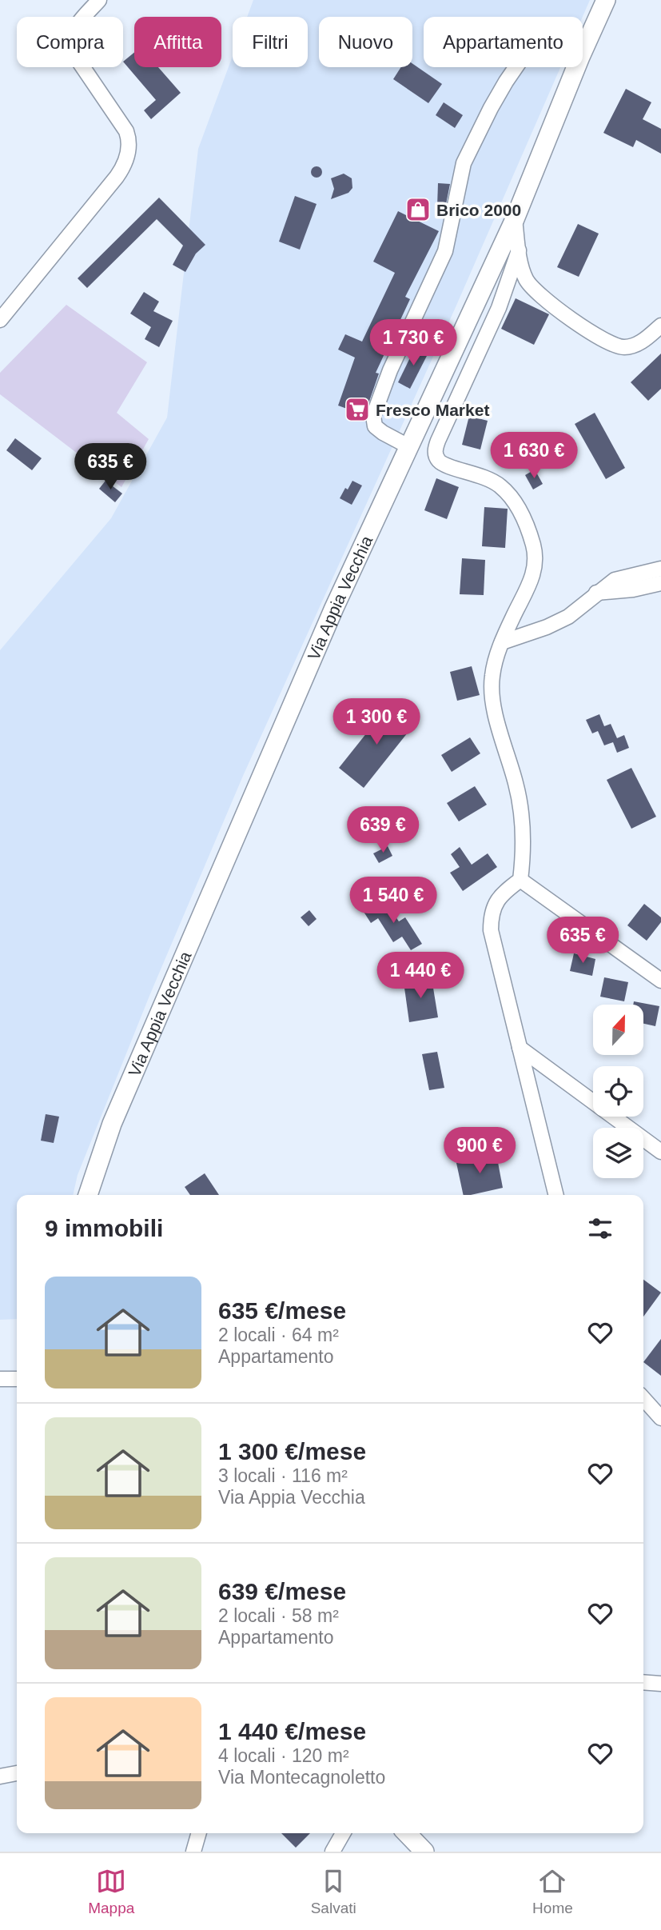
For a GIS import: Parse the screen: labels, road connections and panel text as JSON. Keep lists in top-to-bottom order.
{
  "streets": {
    "main road": ["Via Appia Vecchia"]
  },
  "places": {
    "shop": ["Brico 2000"],
    "supermarket": ["Fresco Market"]
  },
  "north": "top",
  "page": {
    "chip": [
      "Compra",
      "Affitta",
      "Filtri",
      "Nuovo",
      "Appartamento"
    ],
    "price": [
      "1 730 €",
      "1 630 €",
      "635 €",
      "1 300 €",
      "639 €",
      "1 540 €",
      "635 €",
      "1 440 €",
      "900 €"
    ],
    "heading": "9 immobili",
    "list": [
      {
        "name": "635 €/mese",
        "note": "2 locali · 64 m² · Appartamento"
      },
      {
        "name": "1 300 €/mese",
        "note": "3 locali · 116 m² · Via Appia Vecchia"
      },
      {
        "name": "639 €/mese",
        "note": "2 locali · 58 m² · Appartamento"
      },
      {
        "name": "1 440 €/mese",
        "note": "4 locali · 120 m² · Via Montecagnoletto"
      }
    ],
    "tabs": ["Mappa", "Salvati", "Home"]
  }
}
